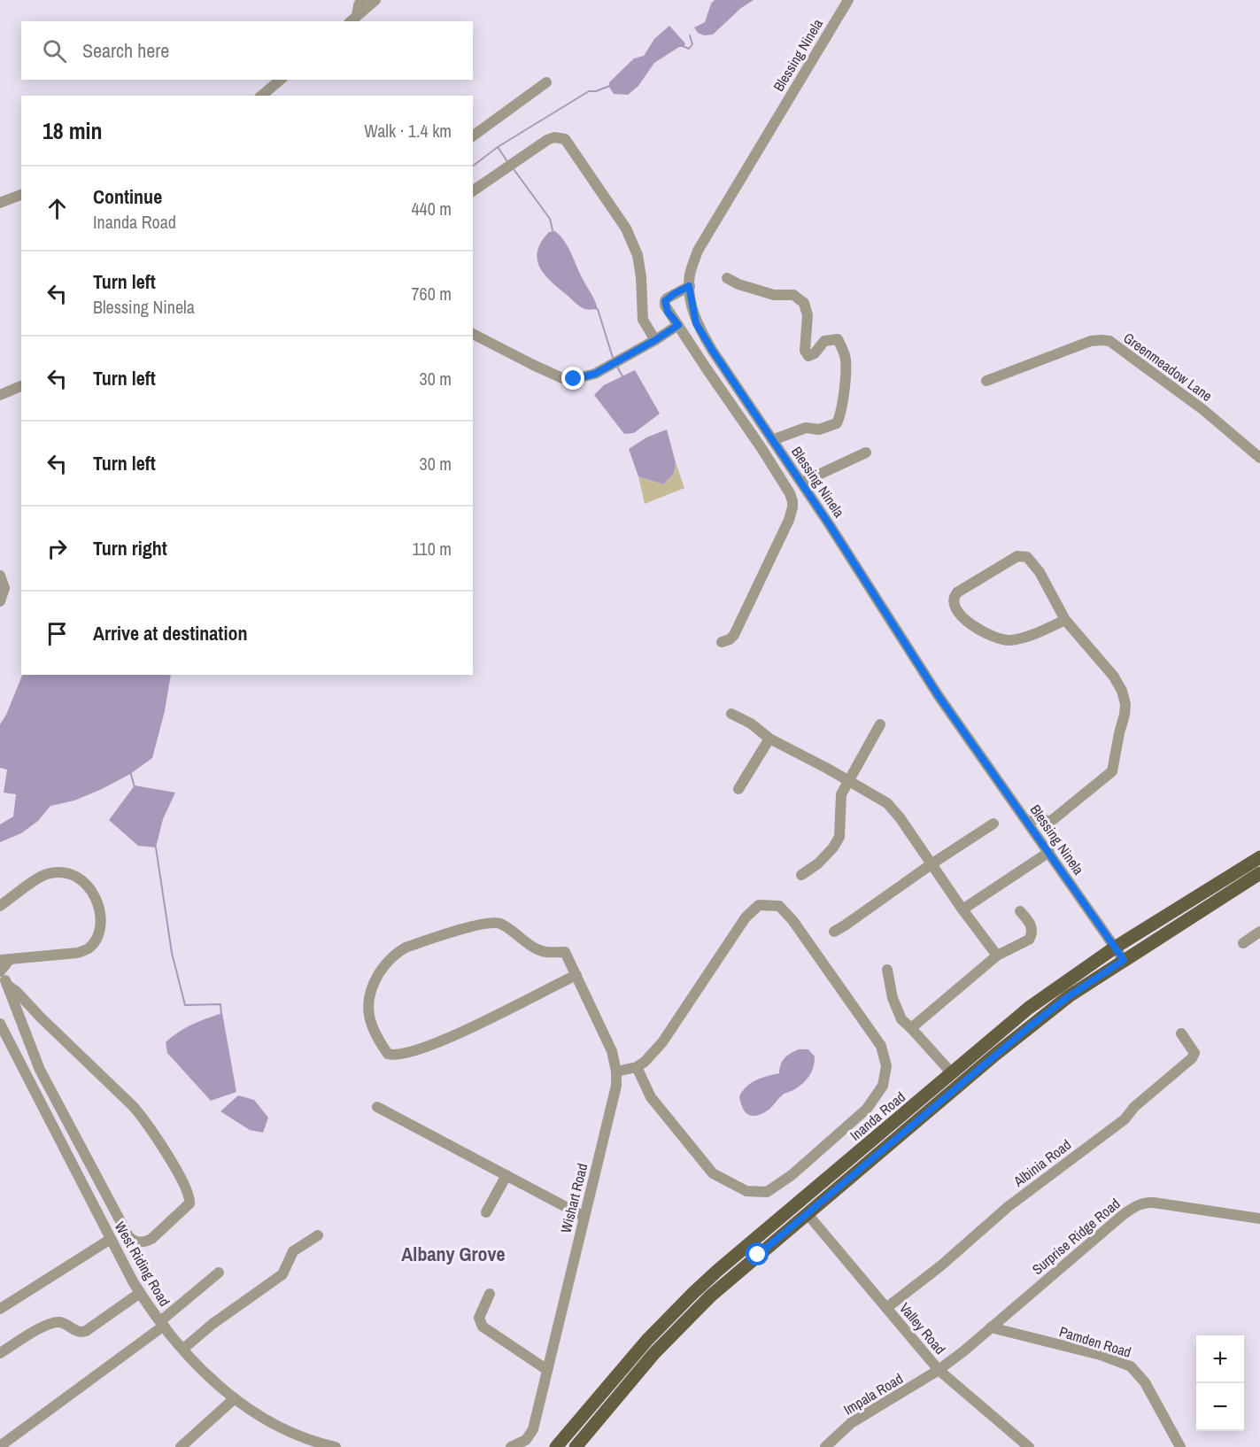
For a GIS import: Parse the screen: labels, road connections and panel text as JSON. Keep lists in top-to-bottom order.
{
  "streets": {
    "main road": ["Inanda Road"],
    "street": [
      "Blessing Ninela",
      "Greenmeadow Lane",
      "Albinia Road",
      "Wishart Road",
      "Surprise Ridge Road",
      "West Riding Road",
      "Valley Road",
      "Pamden Road",
      "Impala Road"
    ]
  },
  "crossings": [
    ["Blessing Ninela", "Inanda Road"],
    ["Inanda Road", "Valley Road"],
    ["Albinia Road", "Valley Road"],
    ["Surprise Ridge Road", "Valley Road"],
    ["Surprise Ridge Road", "Pamden Road"],
    ["Surprise Ridge Road", "Impala Road"],
    ["Valley Road", "Impala Road"]
  ],
  "districts": ["Albany Grove"],
  "page": {
    "search": "Search here",
    "heading": ["18 min", "Walk · 1.4 km"],
    "list": [
      ["Continue", "Inanda Road", "440 m"],
      ["Turn left", "Blessing Ninela", "760 m"],
      ["Turn left", "30 m"],
      ["Turn left", "30 m"],
      ["Turn right", "110 m"],
      "Arrive at destination"
    ],
    "map_buttons": ["+", "−"]
  }
}
